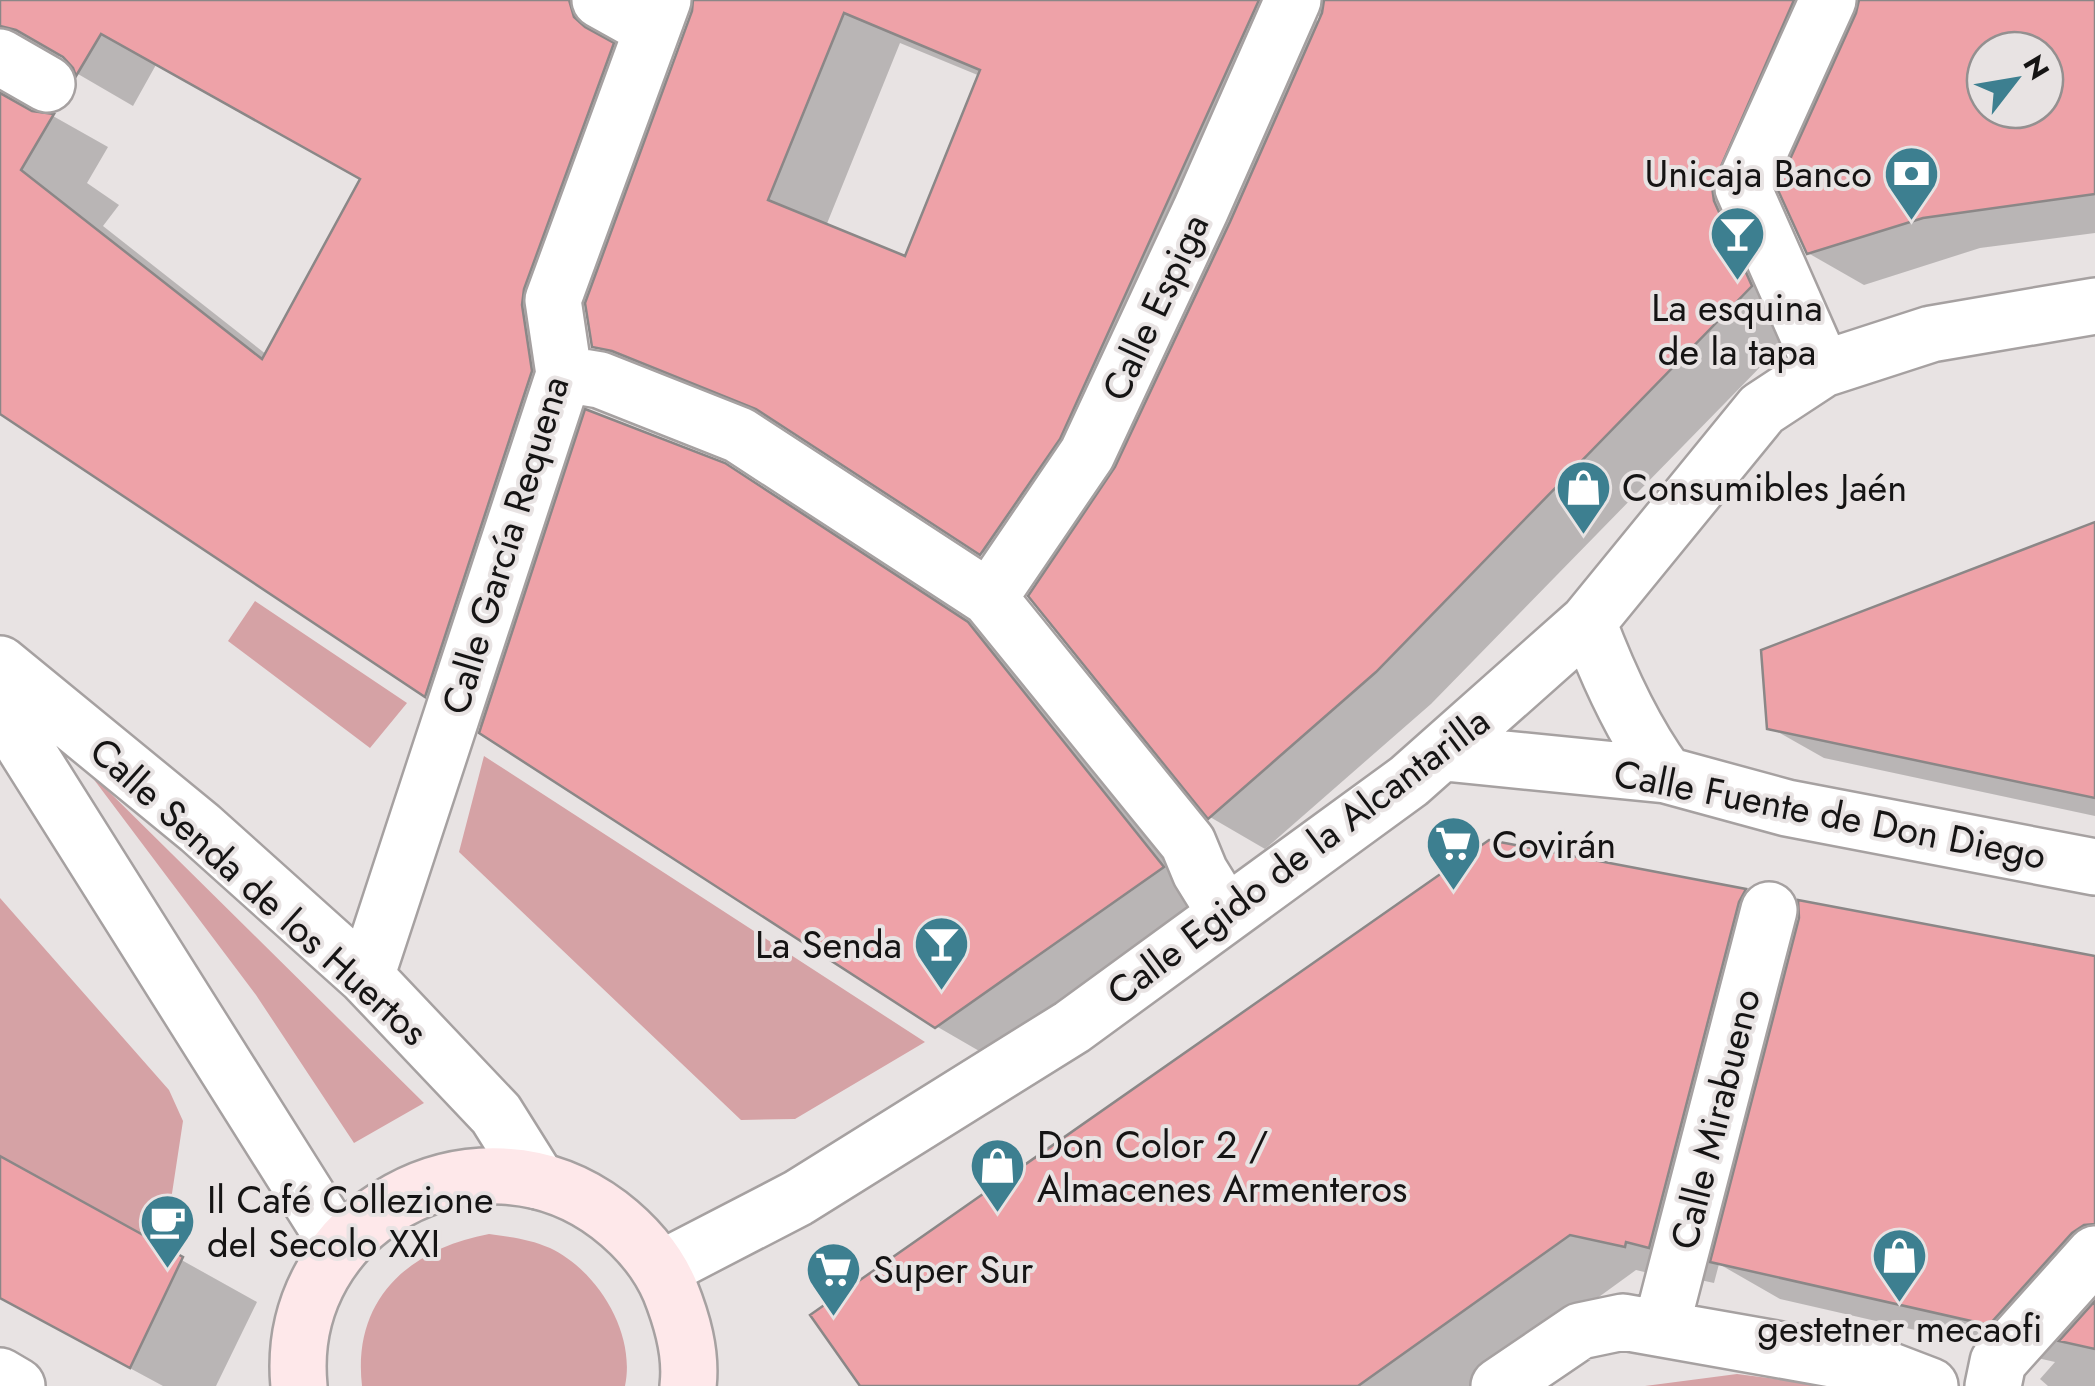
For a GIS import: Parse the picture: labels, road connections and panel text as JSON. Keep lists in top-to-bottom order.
{
  "streets": {
    "street": [
      "Calle Espiga",
      "Calle García Requena",
      "Calle Fuente de Don Diego",
      "Calle Egido de la Alcantarilla",
      "Calle Senda de los Huertos",
      "Calle Mirabueno"
    ]
  },
  "crossings": [
    ["Calle García Requena", "Calle Senda de los Huertos"],
    ["Calle Fuente de Don Diego", "Calle Egido de la Alcantarilla"]
  ],
  "places": {
    "bank": ["Unicaja Banco"],
    "bar": ["La esquina de la tapa", "La Senda"],
    "shop": ["Consumibles Jaén", "Don Color 2 / Almacenes Armenteros", "gestetner mecaofi"],
    "supermarket": ["Covirán", "Super Sur"],
    "cafe": ["Il Café Collezione del Secolo XXI"]
  },
  "north": "top right"
}
